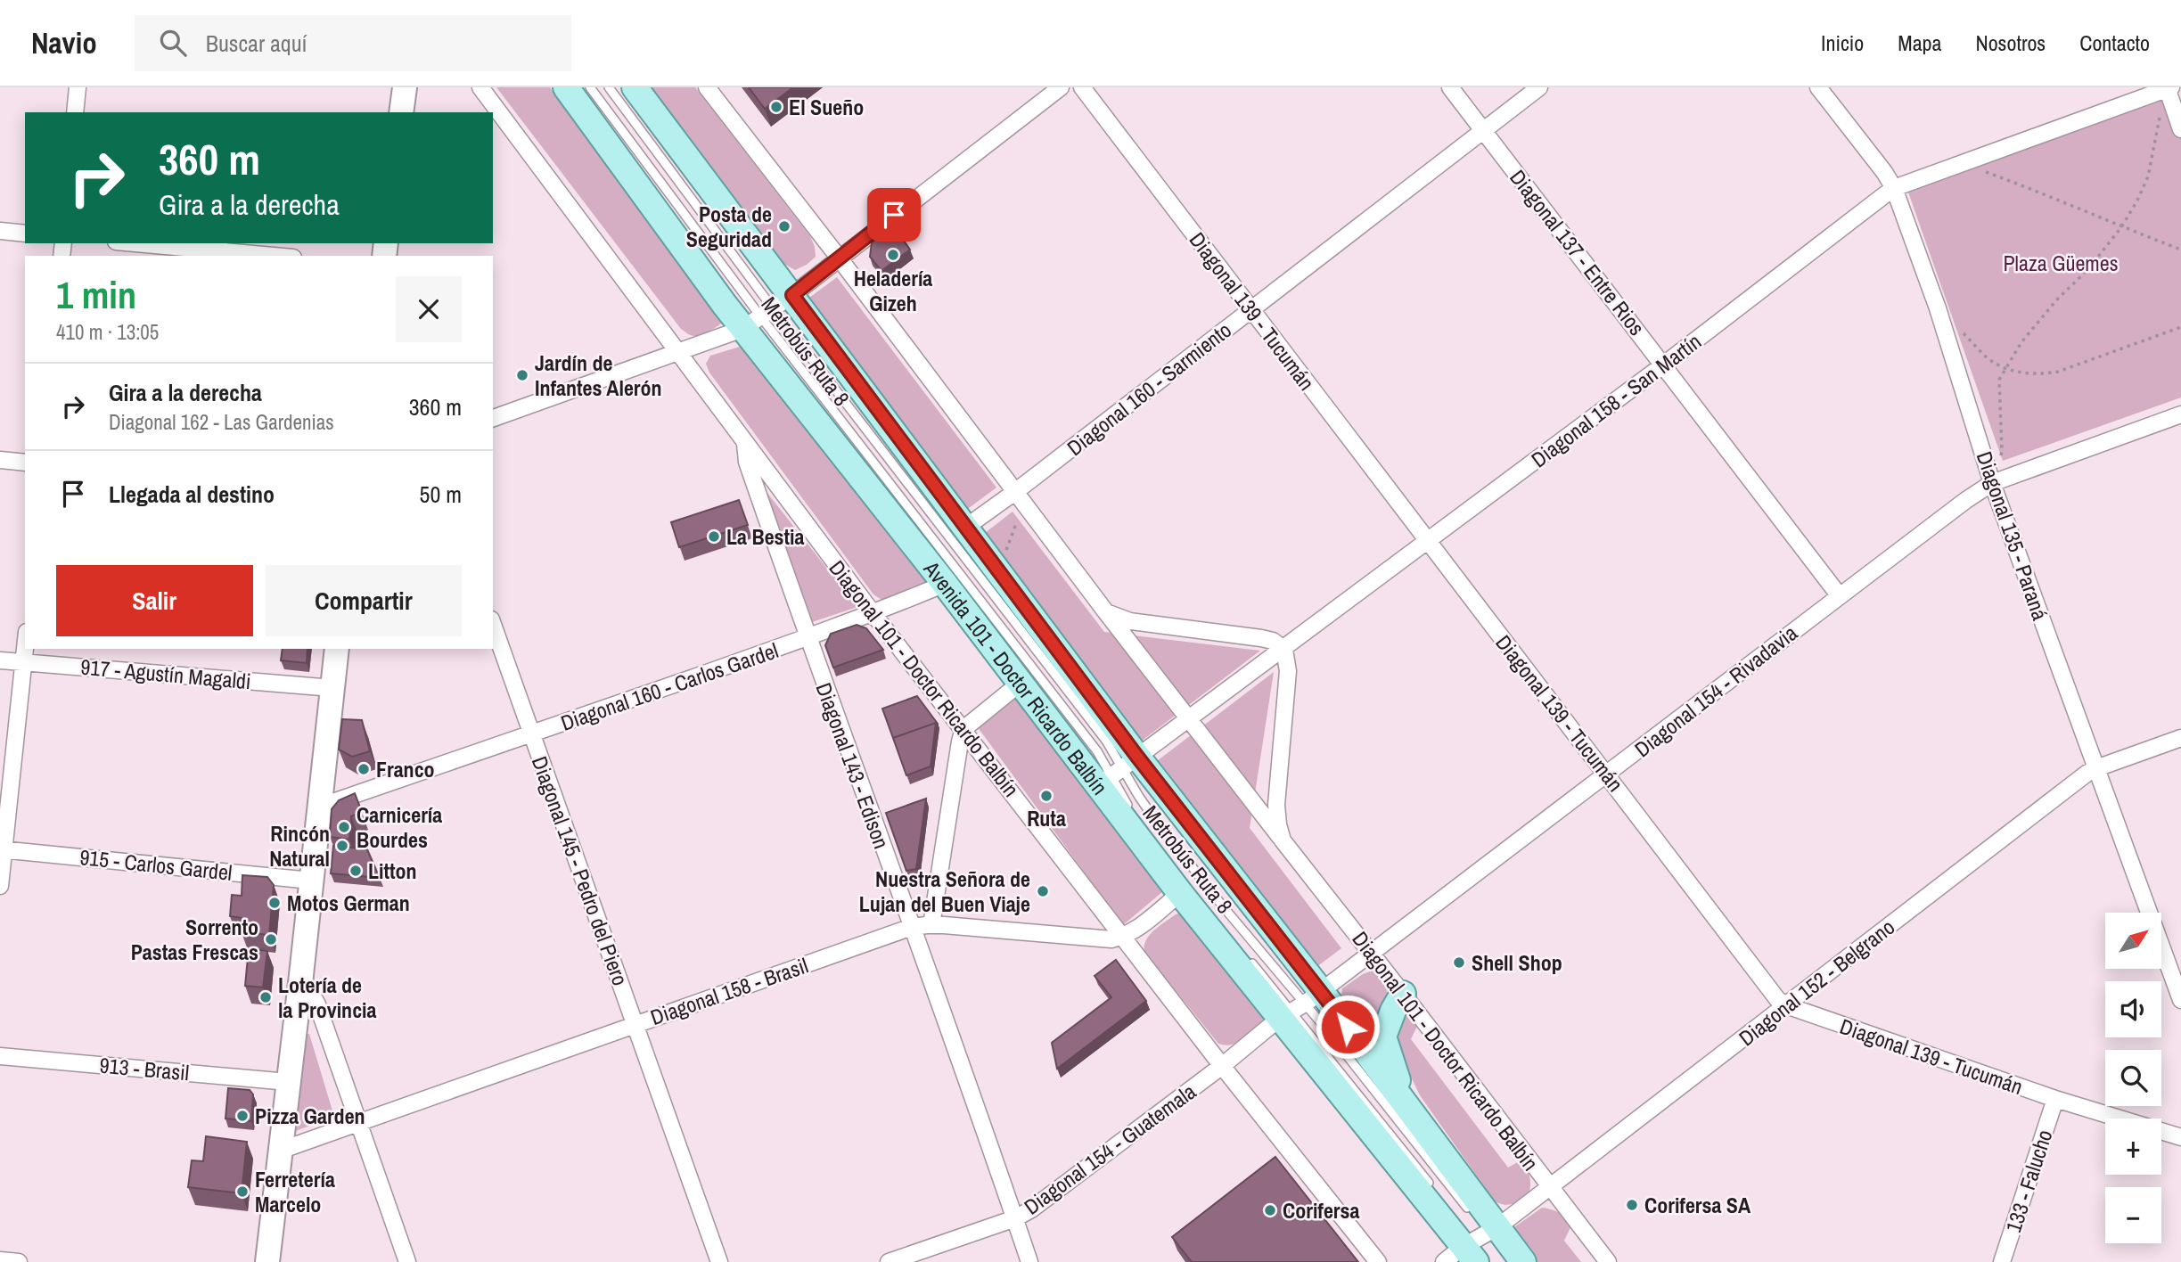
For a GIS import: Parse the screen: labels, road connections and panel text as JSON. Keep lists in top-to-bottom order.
{
  "streets": {
    "main road": ["Avenida 101 - Doctor Ricardo Balbín"],
    "street": [
      "Diagonal 137 - Entre Rios",
      "Diagonal 139 - Tucumán",
      "Diagonal 160 - Sarmiento",
      "Diagonal 158 - San Martín",
      "Diagonal 135 - Paraná",
      "917 - Agustín Magaldi",
      "Diagonal 101 - Doctor Ricardo Balbín",
      "Diagonal 160 - Carlos Gardel",
      "Diagonal 154 - Rivadavia",
      "Diagonal 143 - Edison",
      "915 - Carlos Gardel",
      "Diagonal 145 - Pedro del Piero",
      "Diagonal 152 - Belgrano",
      "Diagonal 158 - Brasil",
      "913 - Brasil",
      "Diagonal 154 - Guatemala",
      "133 - Falucho"
    ],
    "lane": ["Metrobús Ruta 8"]
  },
  "crossings": [
    ["Diagonal 137 - Entre Rios", "Diagonal 160 - Sarmiento"],
    ["Diagonal 137 - Entre Rios", "Diagonal 158 - San Martín"],
    ["Diagonal 137 - Entre Rios", "Diagonal 154 - Rivadavia"],
    ["Diagonal 139 - Tucumán", "Diagonal 160 - Sarmiento"],
    ["Diagonal 139 - Tucumán", "Diagonal 158 - San Martín"],
    ["Diagonal 139 - Tucumán", "Diagonal 154 - Rivadavia"],
    ["Diagonal 139 - Tucumán", "Diagonal 152 - Belgrano"],
    ["Diagonal 139 - Tucumán", "133 - Falucho"],
    ["Metrobús Ruta 8", "Diagonal 158 - San Martín"],
    ["Metrobús Ruta 8", "Avenida 101 - Doctor Ricardo Balbín"],
    ["Diagonal 160 - Sarmiento", "Diagonal 101 - Doctor Ricardo Balbín"],
    ["Diagonal 160 - Sarmiento", "Avenida 101 - Doctor Ricardo Balbín"],
    ["Diagonal 158 - San Martín", "Diagonal 135 - Paraná"],
    ["Diagonal 158 - San Martín", "Diagonal 101 - Doctor Ricardo Balbín"],
    ["Diagonal 158 - San Martín", "Avenida 101 - Doctor Ricardo Balbín"],
    ["Diagonal 135 - Paraná", "Diagonal 154 - Rivadavia"],
    ["Diagonal 135 - Paraná", "Diagonal 152 - Belgrano"],
    ["Diagonal 101 - Doctor Ricardo Balbín", "Diagonal 160 - Carlos Gardel"],
    ["Diagonal 101 - Doctor Ricardo Balbín", "Diagonal 154 - Rivadavia"],
    ["Diagonal 101 - Doctor Ricardo Balbín", "Diagonal 143 - Edison"],
    ["Diagonal 101 - Doctor Ricardo Balbín", "Diagonal 152 - Belgrano"],
    ["Diagonal 101 - Doctor Ricardo Balbín", "Diagonal 158 - Brasil"],
    ["Diagonal 101 - Doctor Ricardo Balbín", "Diagonal 154 - Guatemala"],
    ["Avenida 101 - Doctor Ricardo Balbín", "Diagonal 160 - Carlos Gardel"],
    ["Avenida 101 - Doctor Ricardo Balbín", "Diagonal 154 - Rivadavia"],
    ["Avenida 101 - Doctor Ricardo Balbín", "Diagonal 152 - Belgrano"],
    ["Avenida 101 - Doctor Ricardo Balbín", "Diagonal 158 - Brasil"],
    ["Avenida 101 - Doctor Ricardo Balbín", "Diagonal 154 - Guatemala"],
    ["Diagonal 160 - Carlos Gardel", "Diagonal 143 - Edison"],
    ["Diagonal 160 - Carlos Gardel", "Diagonal 145 - Pedro del Piero"],
    ["Diagonal 154 - Rivadavia", "Diagonal 154 - Guatemala"],
    ["Diagonal 143 - Edison", "Diagonal 158 - Brasil"],
    ["Diagonal 143 - Edison", "Diagonal 154 - Guatemala"],
    ["Diagonal 145 - Pedro del Piero", "Diagonal 158 - Brasil"]
  ],
  "parks": ["Plaza Güemes"],
  "places": [
    "El Sueño",
    "Posta de Seguridad",
    "Heladería Gizeh",
    "Jardín de Infantes Alerón",
    "La Bestia",
    "Franco",
    "Ruta",
    "Carnicería Bourdes",
    "Rincón Natural",
    "Litton",
    "Nuestra Señora de Lujan del Buen Viaje",
    "Motos German",
    "Sorrento Pastas Frescas",
    "Shell Shop",
    "Lotería de la Provincia",
    "Pizza Garden",
    "Ferretería Marcelo",
    "Corifersa SA",
    "Corifersa"
  ],
  "north": "top right",
  "page": {
    "header": "Navio",
    "search": "Buscar aquí",
    "nav": [
      "Inicio",
      "Mapa",
      "Nosotros",
      "Contacto"
    ],
    "turn": ["360 m", "Gira a la derecha"],
    "heading": ["1 min", "410 m · 13:05"],
    "list": [
      {
        "name": "Gira a la derecha",
        "note": "Diagonal 162 - Las Gardenias",
        "value": "360 m"
      },
      {
        "name": "Llegada al destino",
        "value": "50 m"
      }
    ],
    "buttons": ["Salir", "Compartir"],
    "map_buttons": ["+", "−"]
  }
}
